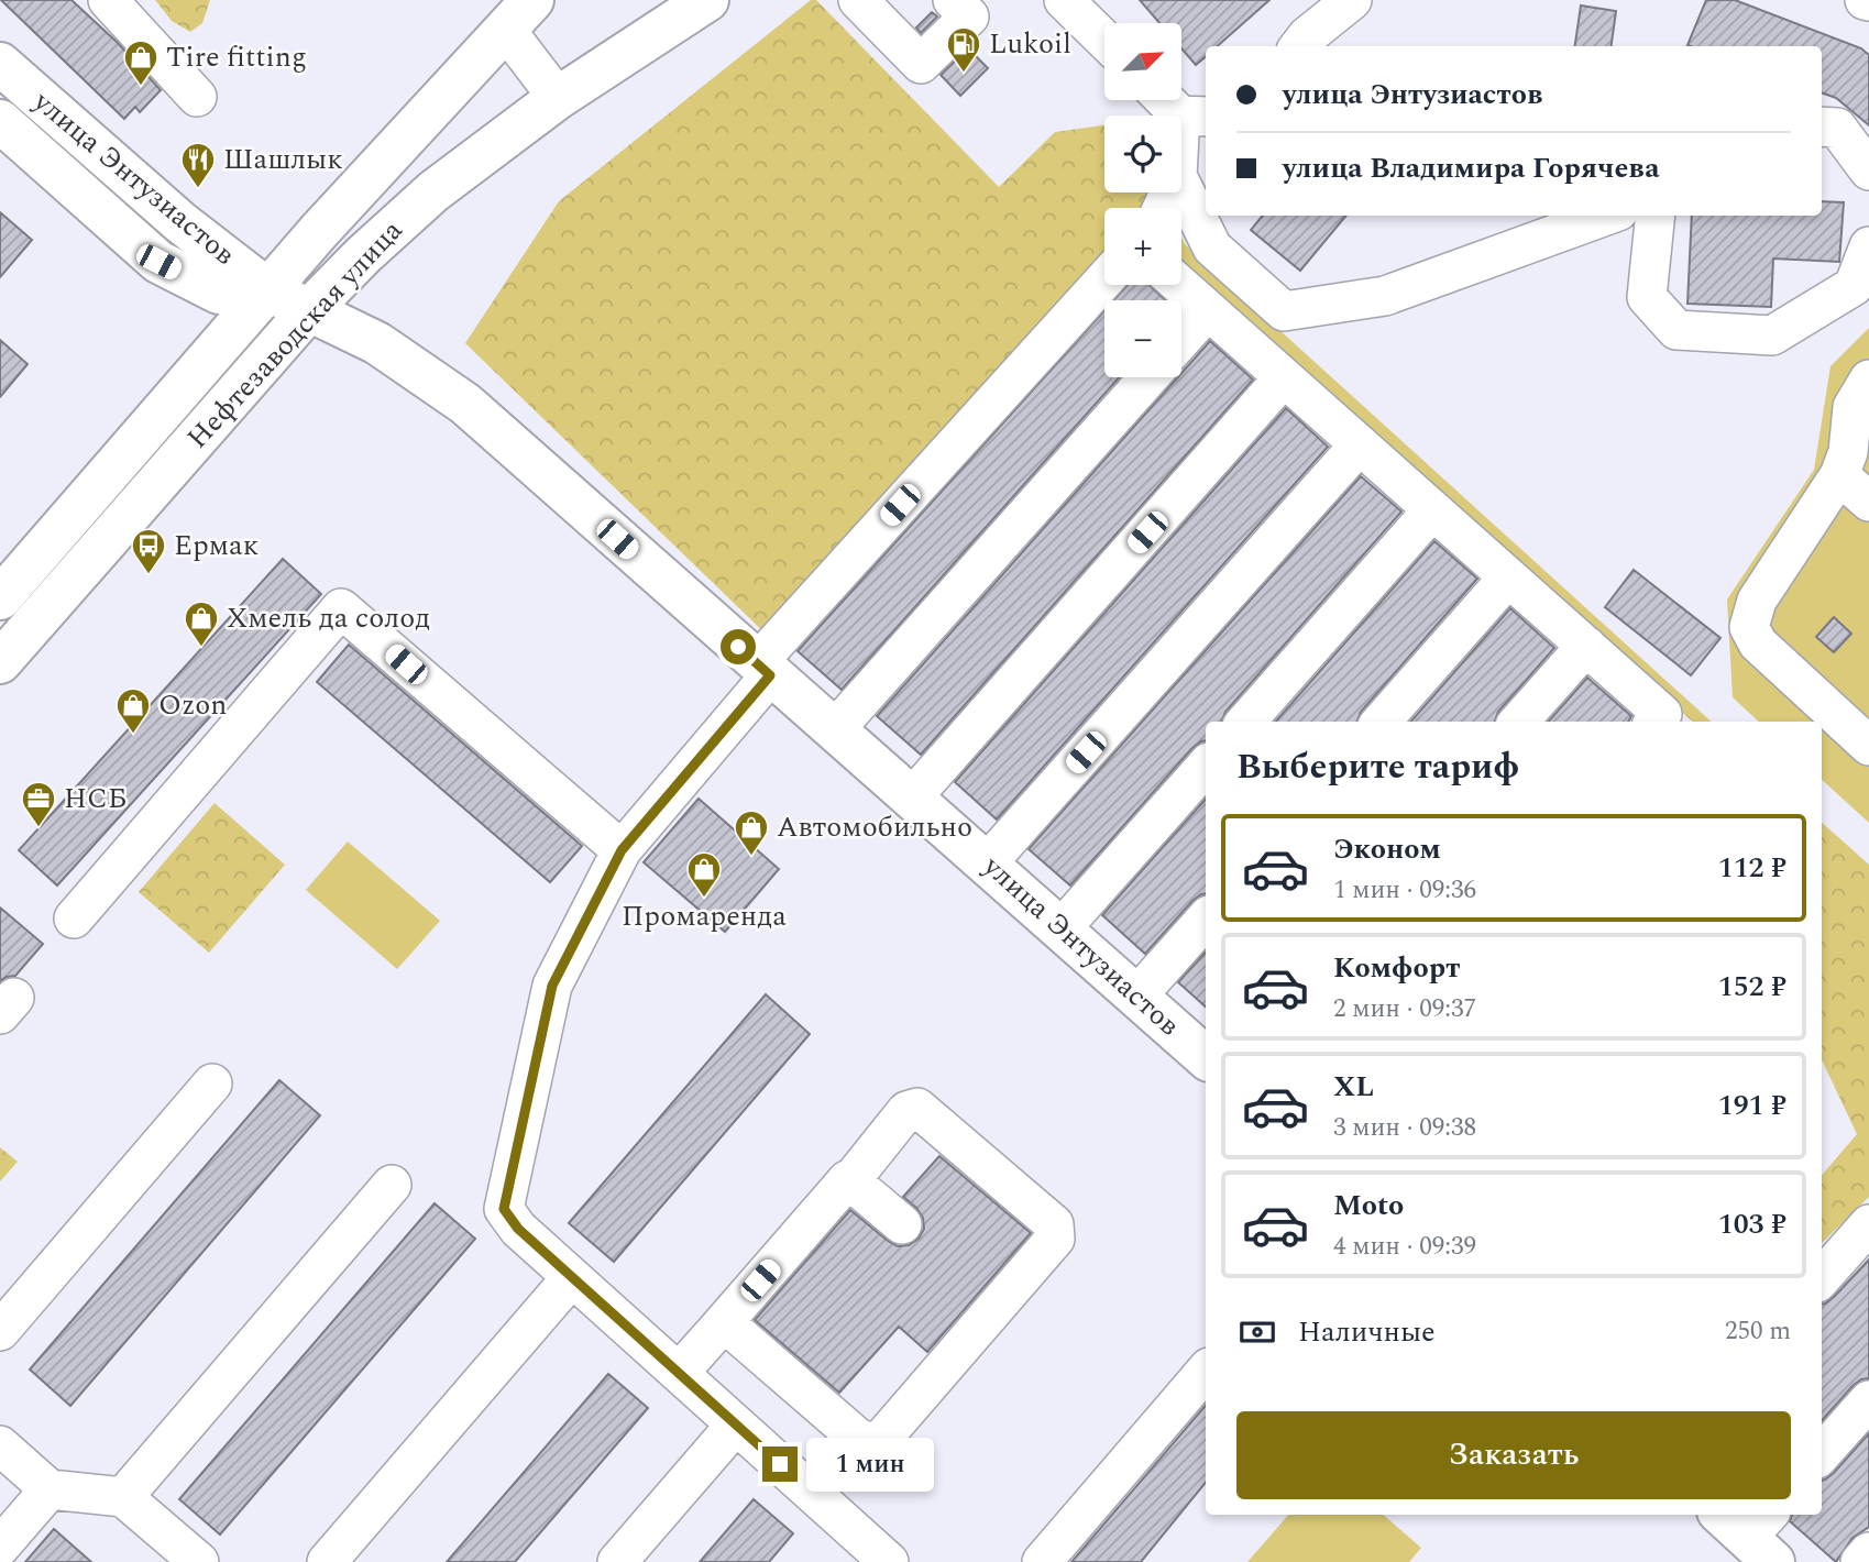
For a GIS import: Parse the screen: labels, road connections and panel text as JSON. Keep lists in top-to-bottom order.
{
  "streets": {
    "main road": ["улица Энтузиастов", "Нефтезаводская улица"]
  },
  "crossings": [
    ["улица Энтузиастов", "Нефтезаводская улица"]
  ],
  "places": {
    "fuel station": ["Lukoil"],
    "shop": [
      "Tire fitting",
      "Хмель да солод",
      "Ozon",
      "Автомобильно",
      "Промаренда"
    ],
    "restaurant": ["Шашлык"],
    "bus stop": ["Ермак"],
    "office": ["НСБ"]
  },
  "north": "top right",
  "page": {
    "map_buttons": ["+", "−"],
    "banner": ["улица Энтузиастов", "улица Владимира Горячева"],
    "heading": "Выберите тариф",
    "list": [
      {
        "name": "Эконом",
        "note": "1 мин · 09:36",
        "value": "112 ₽"
      },
      {
        "name": "Комфорт",
        "note": "2 мин · 09:37",
        "value": "152 ₽"
      },
      {
        "name": "XL",
        "note": "3 мин · 09:38",
        "value": "191 ₽"
      },
      {
        "name": "Moto",
        "note": "4 мин · 09:39",
        "value": "103 ₽"
      }
    ],
    "pay": ["Наличные", "250 m"],
    "buttons": "Заказать",
    "bubble": "1 мин"
  }
}
